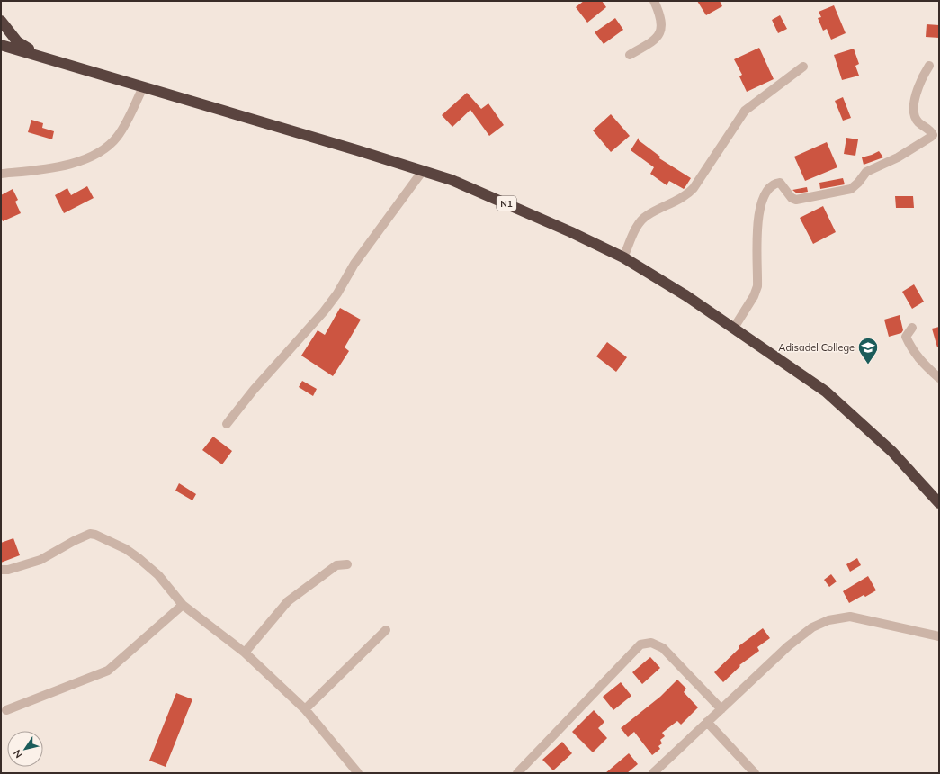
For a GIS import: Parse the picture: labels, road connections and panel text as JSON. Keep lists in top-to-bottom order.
{
  "streets": {
    "highway": ["N1"]
  },
  "places": {
    "school or university": ["Adisadel College"]
  },
  "north": "bottom left"
}
